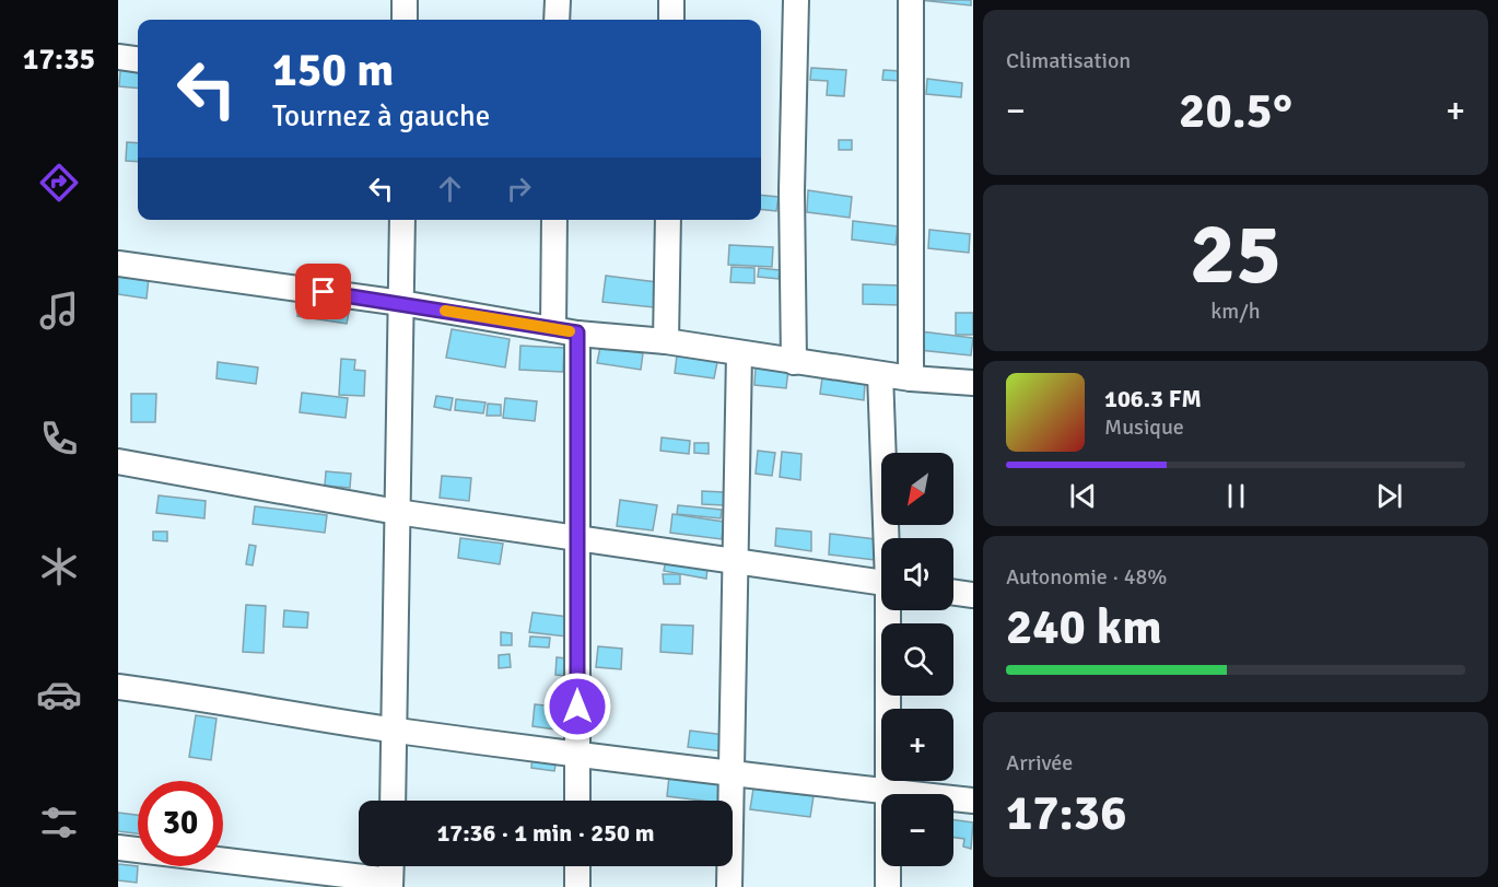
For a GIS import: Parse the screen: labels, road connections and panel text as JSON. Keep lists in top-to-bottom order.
{
  "north": "bottom left",
  "page": {
    "tabs": "17:35",
    "tile": [
      "Climatisation",
      ["25", "km/h"],
      ["Autonomie · 48%", "240 km"],
      ["Arrivée", "17:36"]
    ],
    "turn": ["150 m", "Tournez à gauche"],
    "heat": ["−", "20.5°", "+"],
    "song": ["106.3 FM", "Musique"],
    "map_buttons": ["+", "−"],
    "limit": "30",
    "trip": "17:36 · 1 min · 250 m"
  }
}
